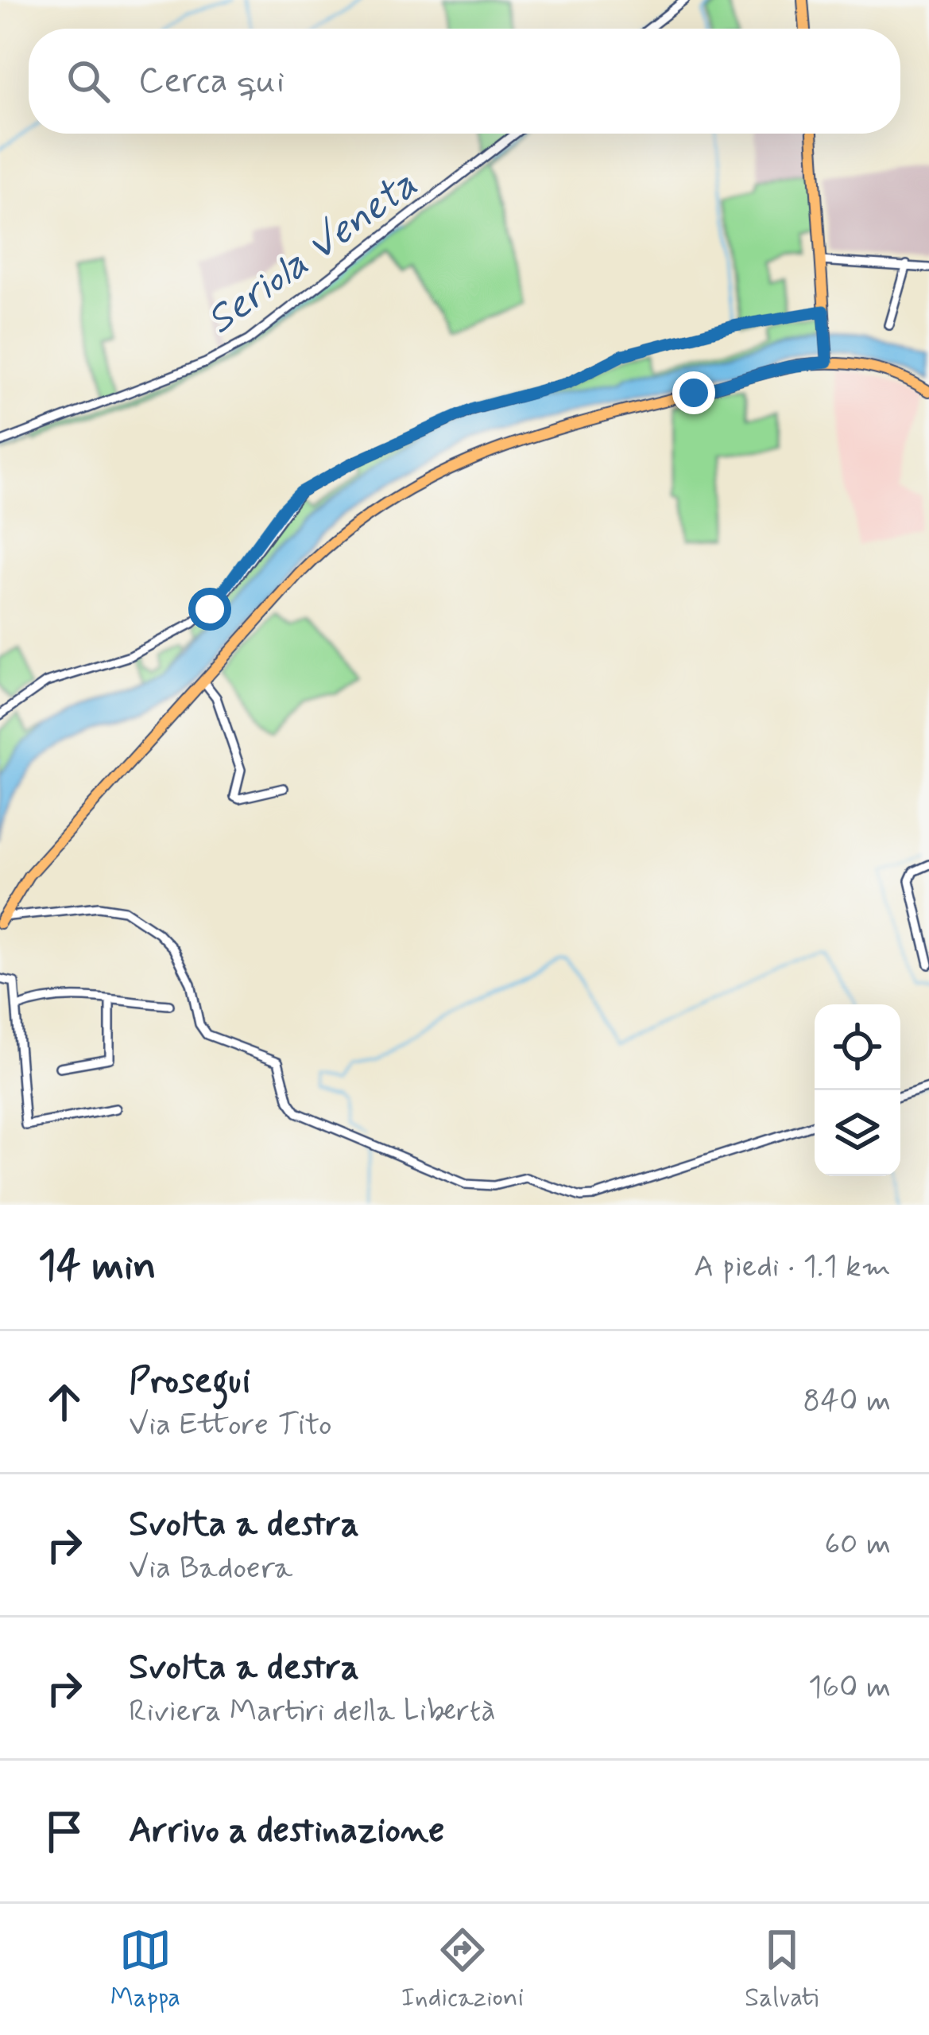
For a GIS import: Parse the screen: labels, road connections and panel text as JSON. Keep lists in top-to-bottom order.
{
  "water": ["Seriola Veneta"],
  "page": {
    "search": "Cerca qui",
    "heading": ["14 min", "A piedi · 1.1 km"],
    "list": [
      ["Prosegui", "Via Ettore Tito", "840 m"],
      ["Svolta a destra", "Via Badoera", "60 m"],
      ["Svolta a destra", "Riviera Martiri della Libertà", "160 m"],
      "Arrivo a destinazione"
    ],
    "nav": ["Mappa", "Indicazioni", "Salvati"]
  }
}
